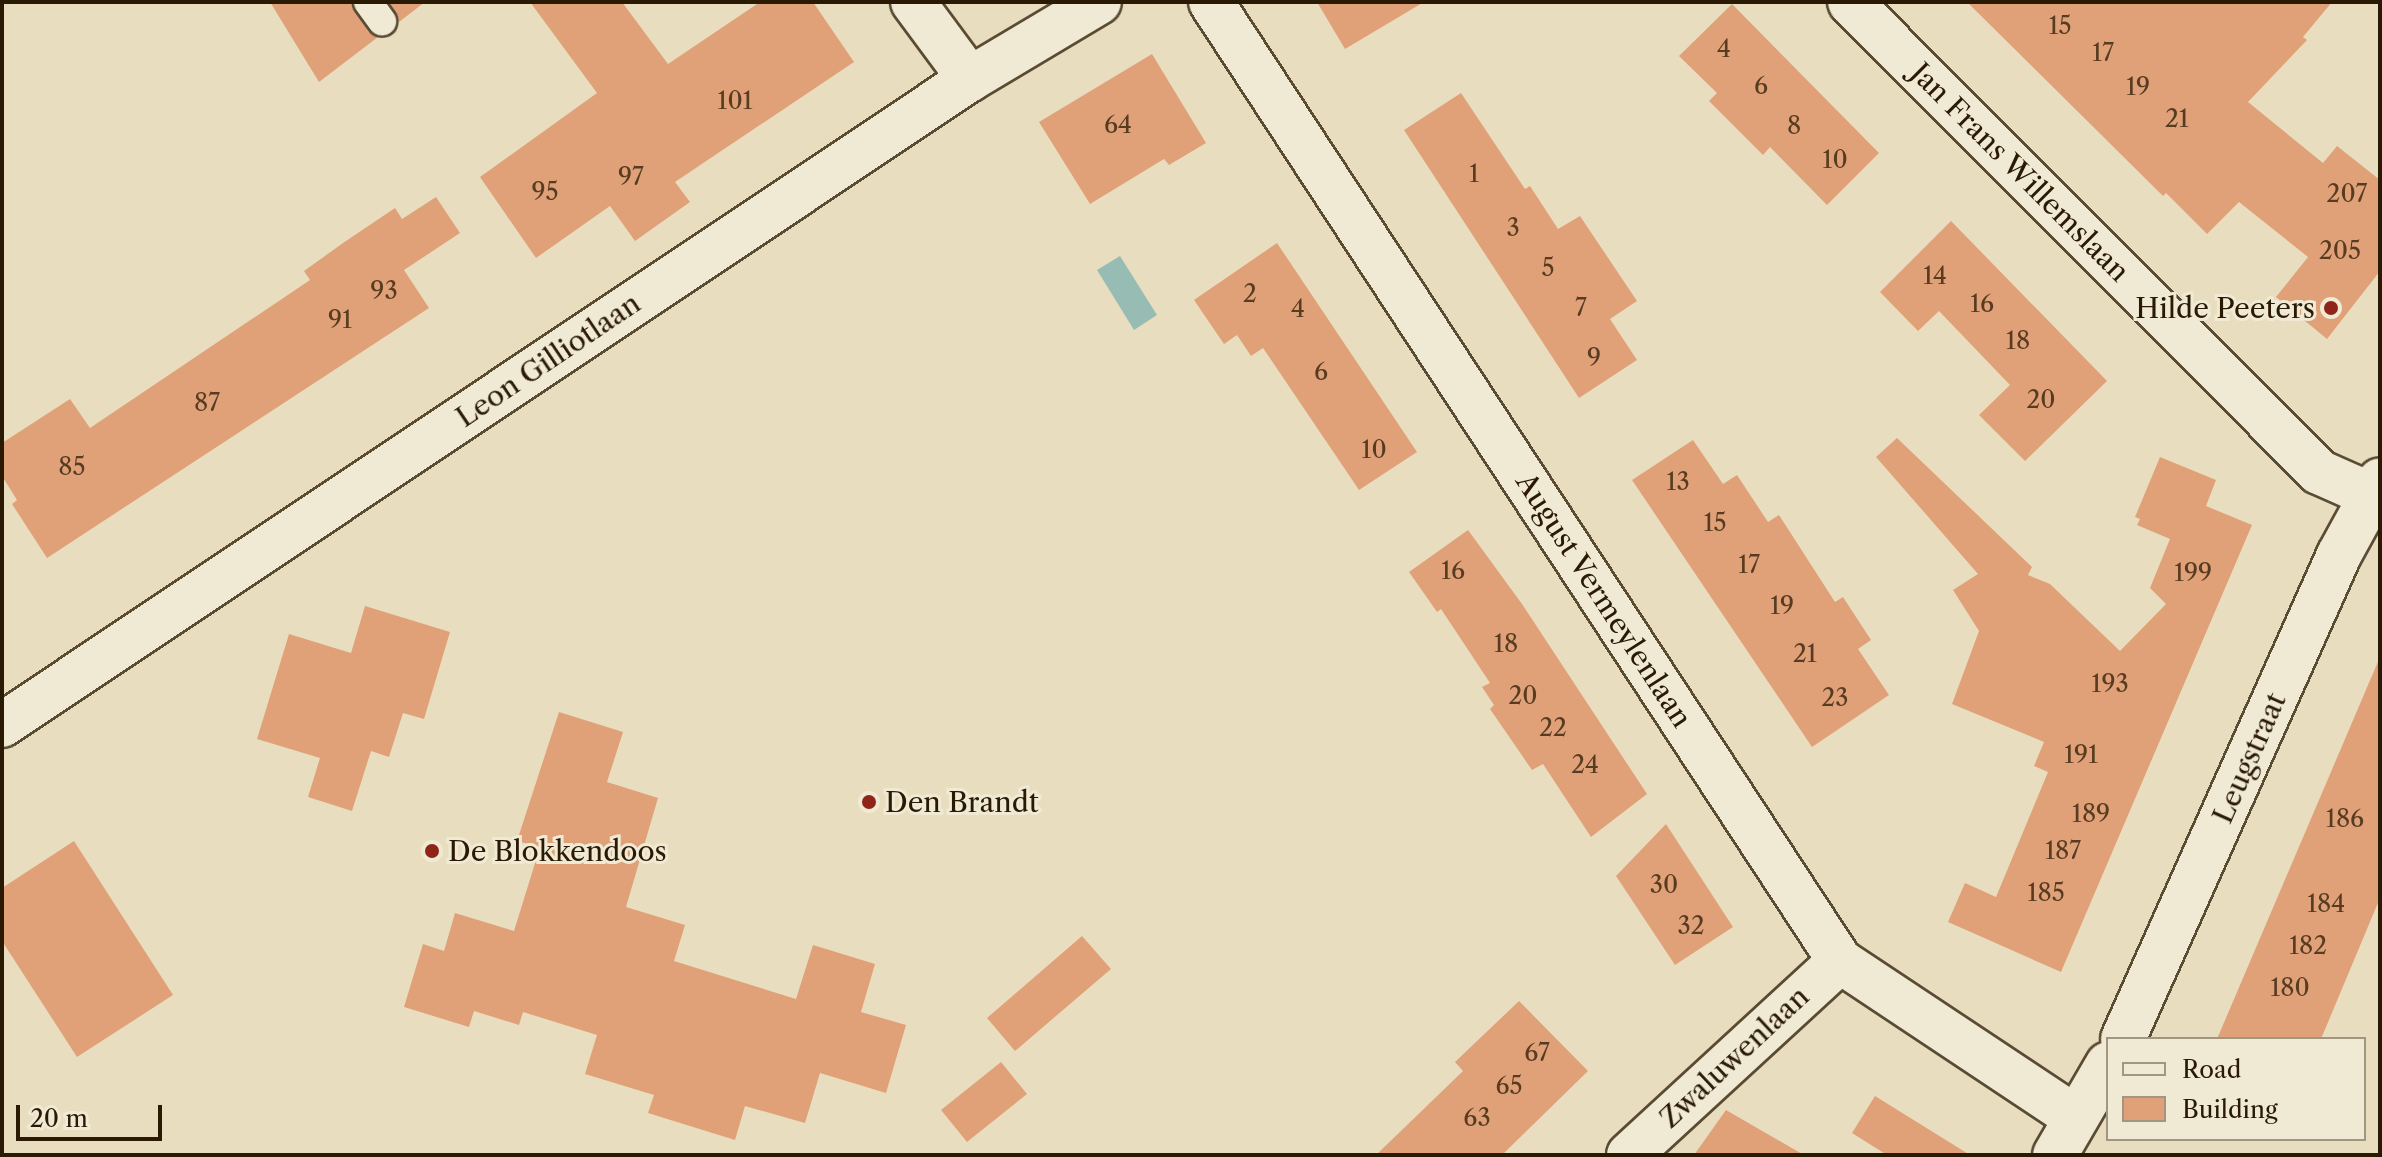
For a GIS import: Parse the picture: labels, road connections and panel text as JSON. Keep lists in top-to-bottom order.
{
  "streets": {
    "street": [
      "Jan Frans Willemslaan",
      "Leon Gilliotlaan",
      "August Vermeylenlaan",
      "Leugstraat",
      "Zwaluwenlaan"
    ]
  },
  "crossings": [
    ["Jan Frans Willemslaan", "Leugstraat"],
    ["August Vermeylenlaan", "Zwaluwenlaan"]
  ],
  "places": ["Hilde Peeters", "Den Brandt", "De Blokkendoos"],
  "house_numbers": [
    "15",
    "4",
    "17",
    "6",
    "19",
    "101",
    "21",
    "64",
    "8",
    "10",
    "1",
    "97",
    "95",
    "207",
    "3",
    "205",
    "5",
    "14",
    "93",
    "2",
    "16",
    "7",
    "4",
    "91",
    "18",
    "9",
    "6",
    "20",
    "87",
    "10",
    "85",
    "13",
    "15",
    "17",
    "16",
    "199",
    "19",
    "18",
    "21",
    "193",
    "20",
    "23",
    "22",
    "191",
    "24",
    "189",
    "186",
    "187",
    "30",
    "185",
    "184",
    "32",
    "182",
    "180",
    "67",
    "65",
    "63"
  ],
  "legend": ["Road", "Building"],
  "scale_bar": "20 m"
}
